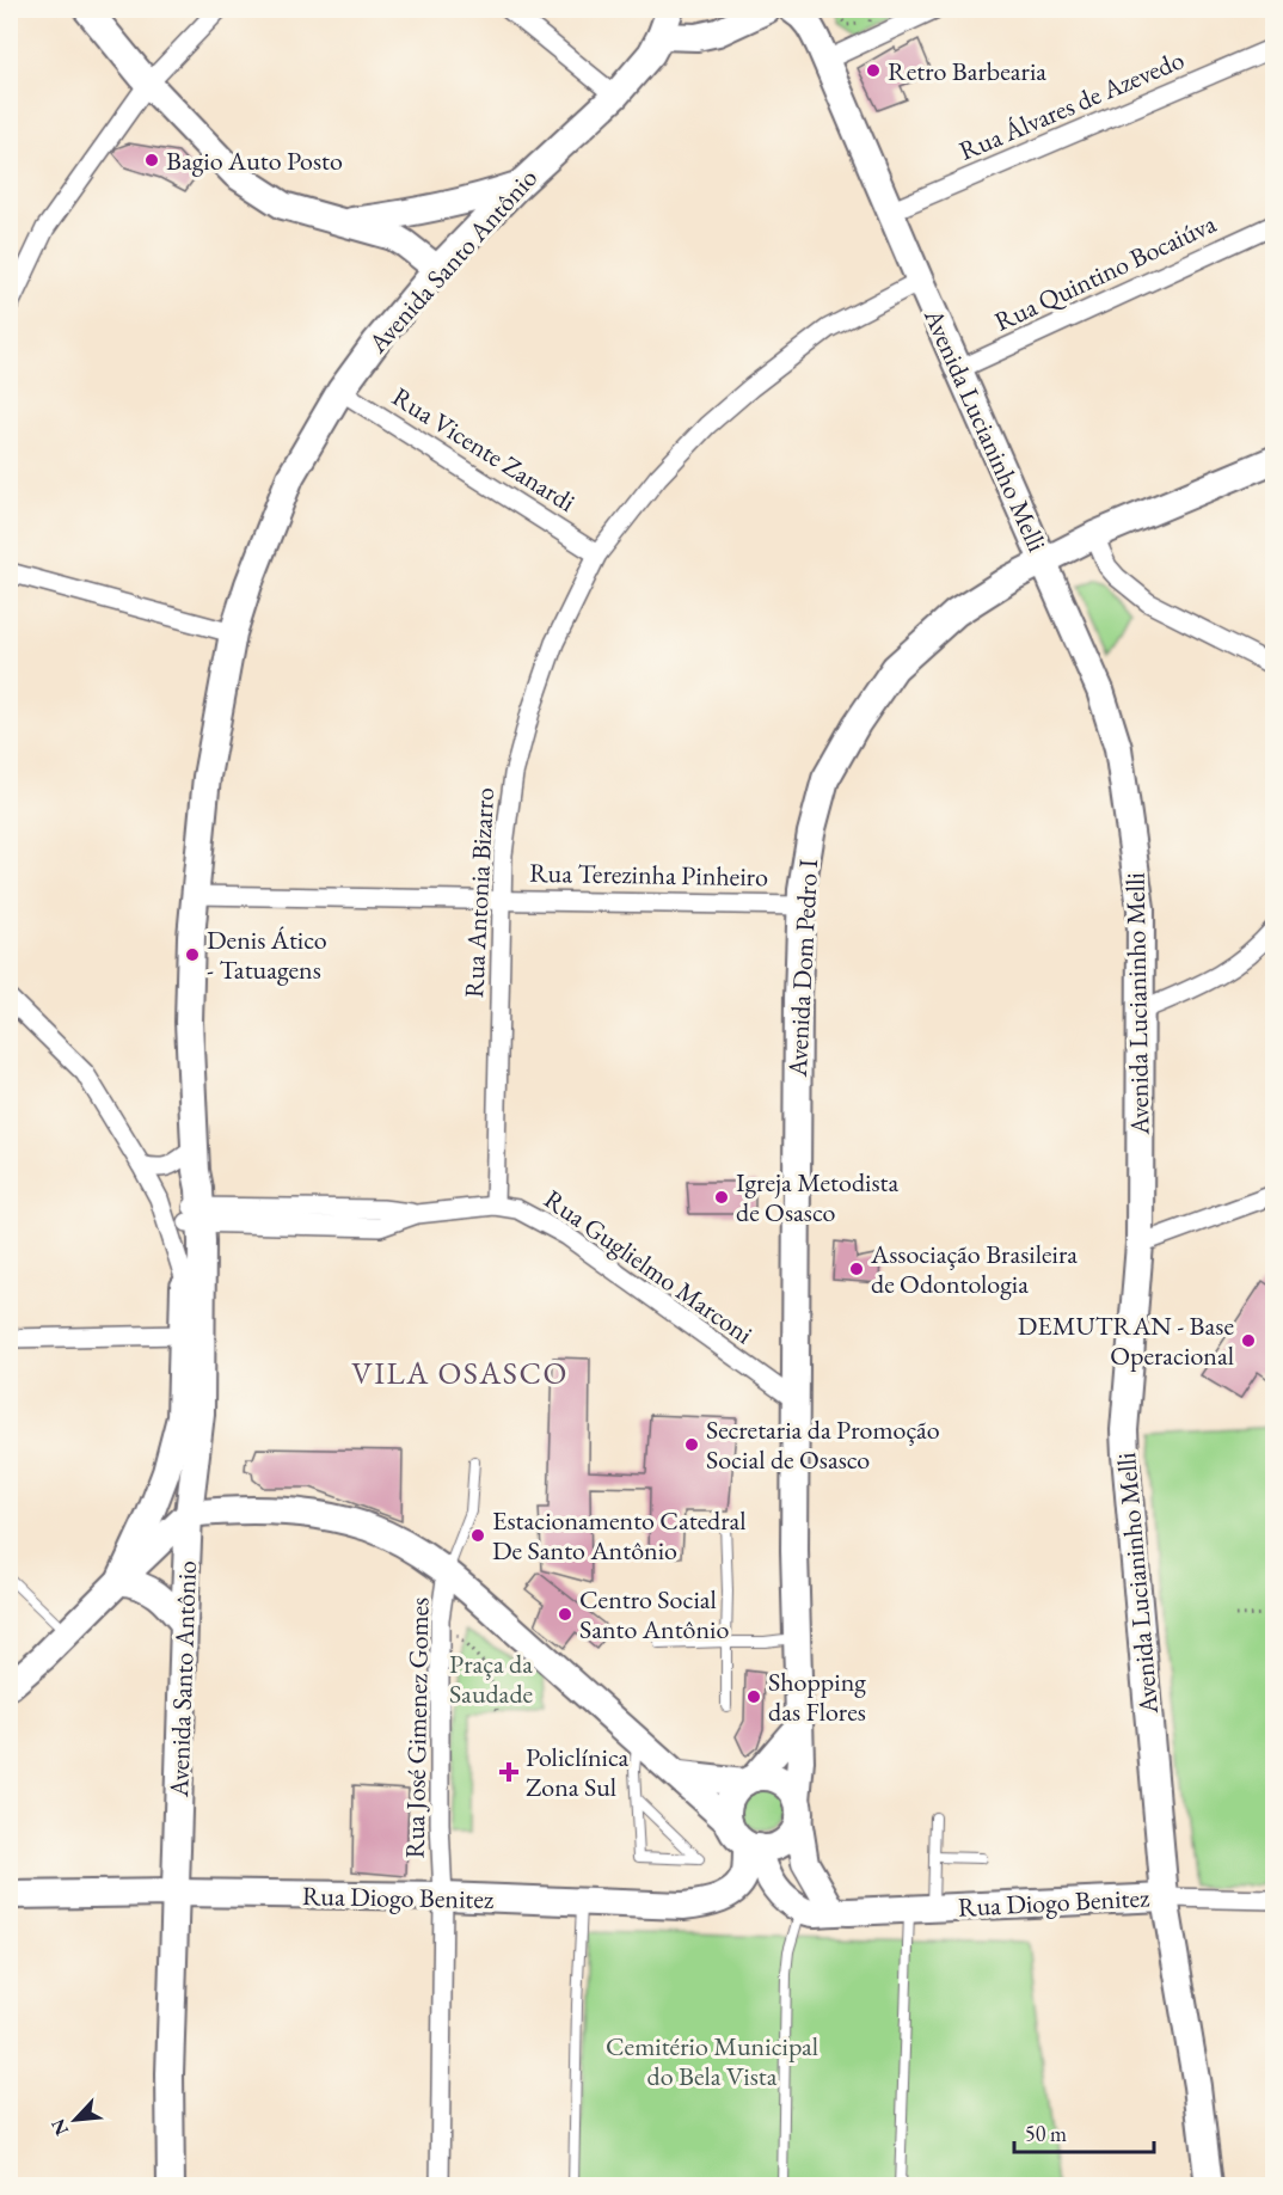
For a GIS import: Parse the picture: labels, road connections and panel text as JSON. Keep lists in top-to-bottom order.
{
  "streets": {
    "street": [
      "Rua Álvares de Azevedo",
      "Avenida Santo Antônio",
      "Rua Quintino Bocaiúva",
      "Avenida Lucianinho Melli",
      "Rua Vicente Zanardi",
      "Rua Terezinha Pinheiro",
      "Rua Antonia Bizarro",
      "Avenida Dom Pedro I",
      "Rua Guglielmo Marconi",
      "Rua José Gimenez Gomes",
      "Rua Diogo Benitez"
    ]
  },
  "crossings": [
    ["Rua Álvares de Azevedo", "Avenida Lucianinho Melli"],
    ["Avenida Santo Antônio", "Rua Vicente Zanardi"],
    ["Avenida Santo Antônio", "Rua Terezinha Pinheiro"],
    ["Avenida Santo Antônio", "Rua Guglielmo Marconi"],
    ["Avenida Santo Antônio", "Rua Diogo Benitez"],
    ["Rua Quintino Bocaiúva", "Avenida Lucianinho Melli"],
    ["Avenida Lucianinho Melli", "Rua Antonia Bizarro"],
    ["Avenida Lucianinho Melli", "Avenida Dom Pedro I"],
    ["Avenida Lucianinho Melli", "Rua Diogo Benitez"],
    ["Rua Vicente Zanardi", "Rua Antonia Bizarro"],
    ["Rua Terezinha Pinheiro", "Rua Antonia Bizarro"],
    ["Rua Terezinha Pinheiro", "Avenida Dom Pedro I"],
    ["Rua Antonia Bizarro", "Rua Guglielmo Marconi"],
    ["Avenida Dom Pedro I", "Rua Guglielmo Marconi"],
    ["Avenida Dom Pedro I", "Rua Diogo Benitez"],
    ["Rua José Gimenez Gomes", "Rua Diogo Benitez"]
  ],
  "districts": ["VILA OSASCO"],
  "parks": ["Praça da Saudade", "Cemitério Municipal do Bela Vista"],
  "places": {
    "other": [
      "Retro Barbearia",
      "Bagio Auto Posto",
      "Denis Ático - Tatuagens",
      "Igreja Metodista de Osasco",
      "Associação Brasileira de Odontologia",
      "DEMUTRAN - Base Operacional",
      "Secretaria da Promoção Social de Osasco",
      "Estacionamento Catedral De Santo Antônio",
      "Centro Social Santo Antônio",
      "Shopping das Flores"
    ],
    "health": ["Policlínica Zona Sul"]
  },
  "scale_bar": "50 m",
  "north": "bottom left"
}
